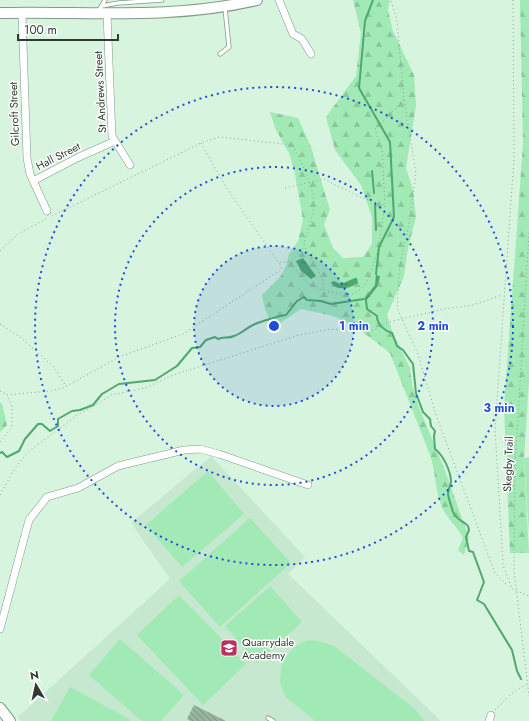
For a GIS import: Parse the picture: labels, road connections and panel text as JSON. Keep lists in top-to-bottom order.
{
  "streets": {
    "street": ["St Andrews Street", "Gilcroft Street", "Hall Street"],
    "path": ["Skegby Trail"]
  },
  "crossings": [
    ["St Andrews Street", "Hall Street"],
    ["Gilcroft Street", "Hall Street"]
  ],
  "places": {
    "school or university": ["Quarrydale Academy"]
  },
  "scale_bar": "100 m",
  "north": "top",
  "rings": ["1 min", "2 min", "3 min"]
}
